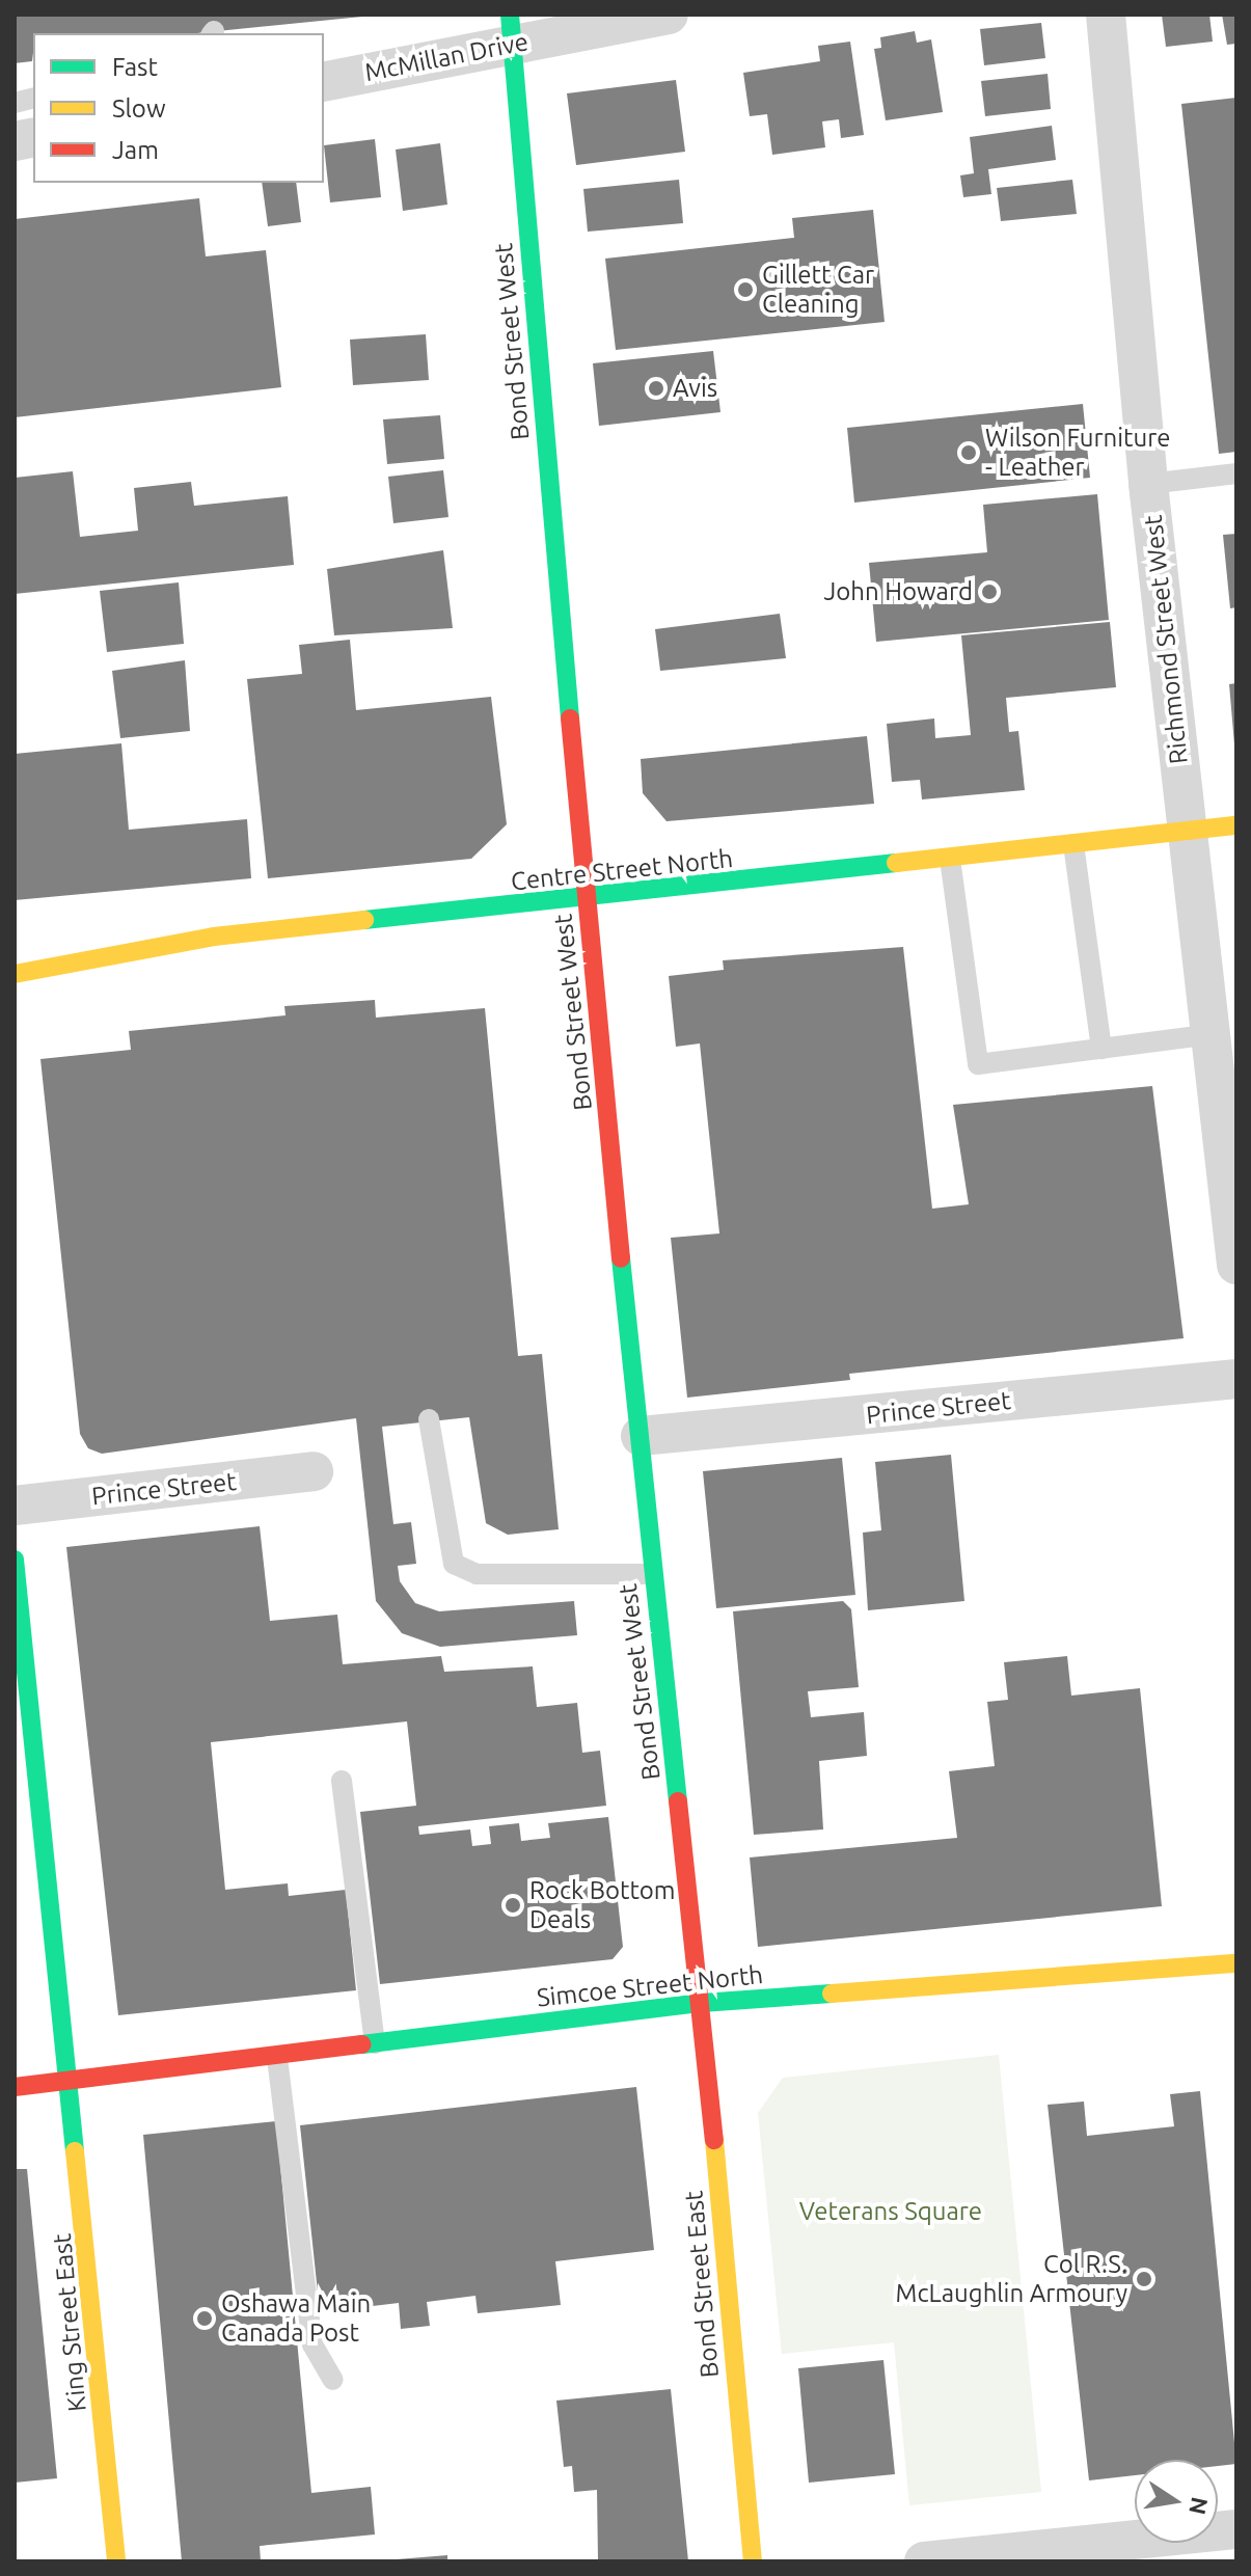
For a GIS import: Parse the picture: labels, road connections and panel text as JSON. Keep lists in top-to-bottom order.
{
  "streets": {
    "main road": [
      "Bond Street West",
      "Centre Street North",
      "Simcoe Street North",
      "Bond Street East",
      "King Street East"
    ],
    "street": ["McMillan Drive", "Richmond Street West", "Prince Street"]
  },
  "crossings": [
    ["McMillan Drive", "Bond Street West"],
    ["Bond Street West", "Centre Street North"],
    ["Bond Street West", "Prince Street"],
    ["Bond Street West", "Simcoe Street North"],
    ["Bond Street West", "Bond Street East"],
    ["Richmond Street West", "Centre Street North"],
    ["Simcoe Street North", "Bond Street East"],
    ["Simcoe Street North", "King Street East"]
  ],
  "parks": ["Veterans Square"],
  "places": [
    "Gillett Car Cleaning",
    "Avis",
    "Wilson Furniture - Leather",
    "John Howard",
    "Rock Bottom Deals",
    "Col R.S. McLaughlin Armoury",
    "Oshawa Main Canada Post"
  ],
  "legend": ["Fast", "Slow", "Jam"],
  "north": "right"
}
